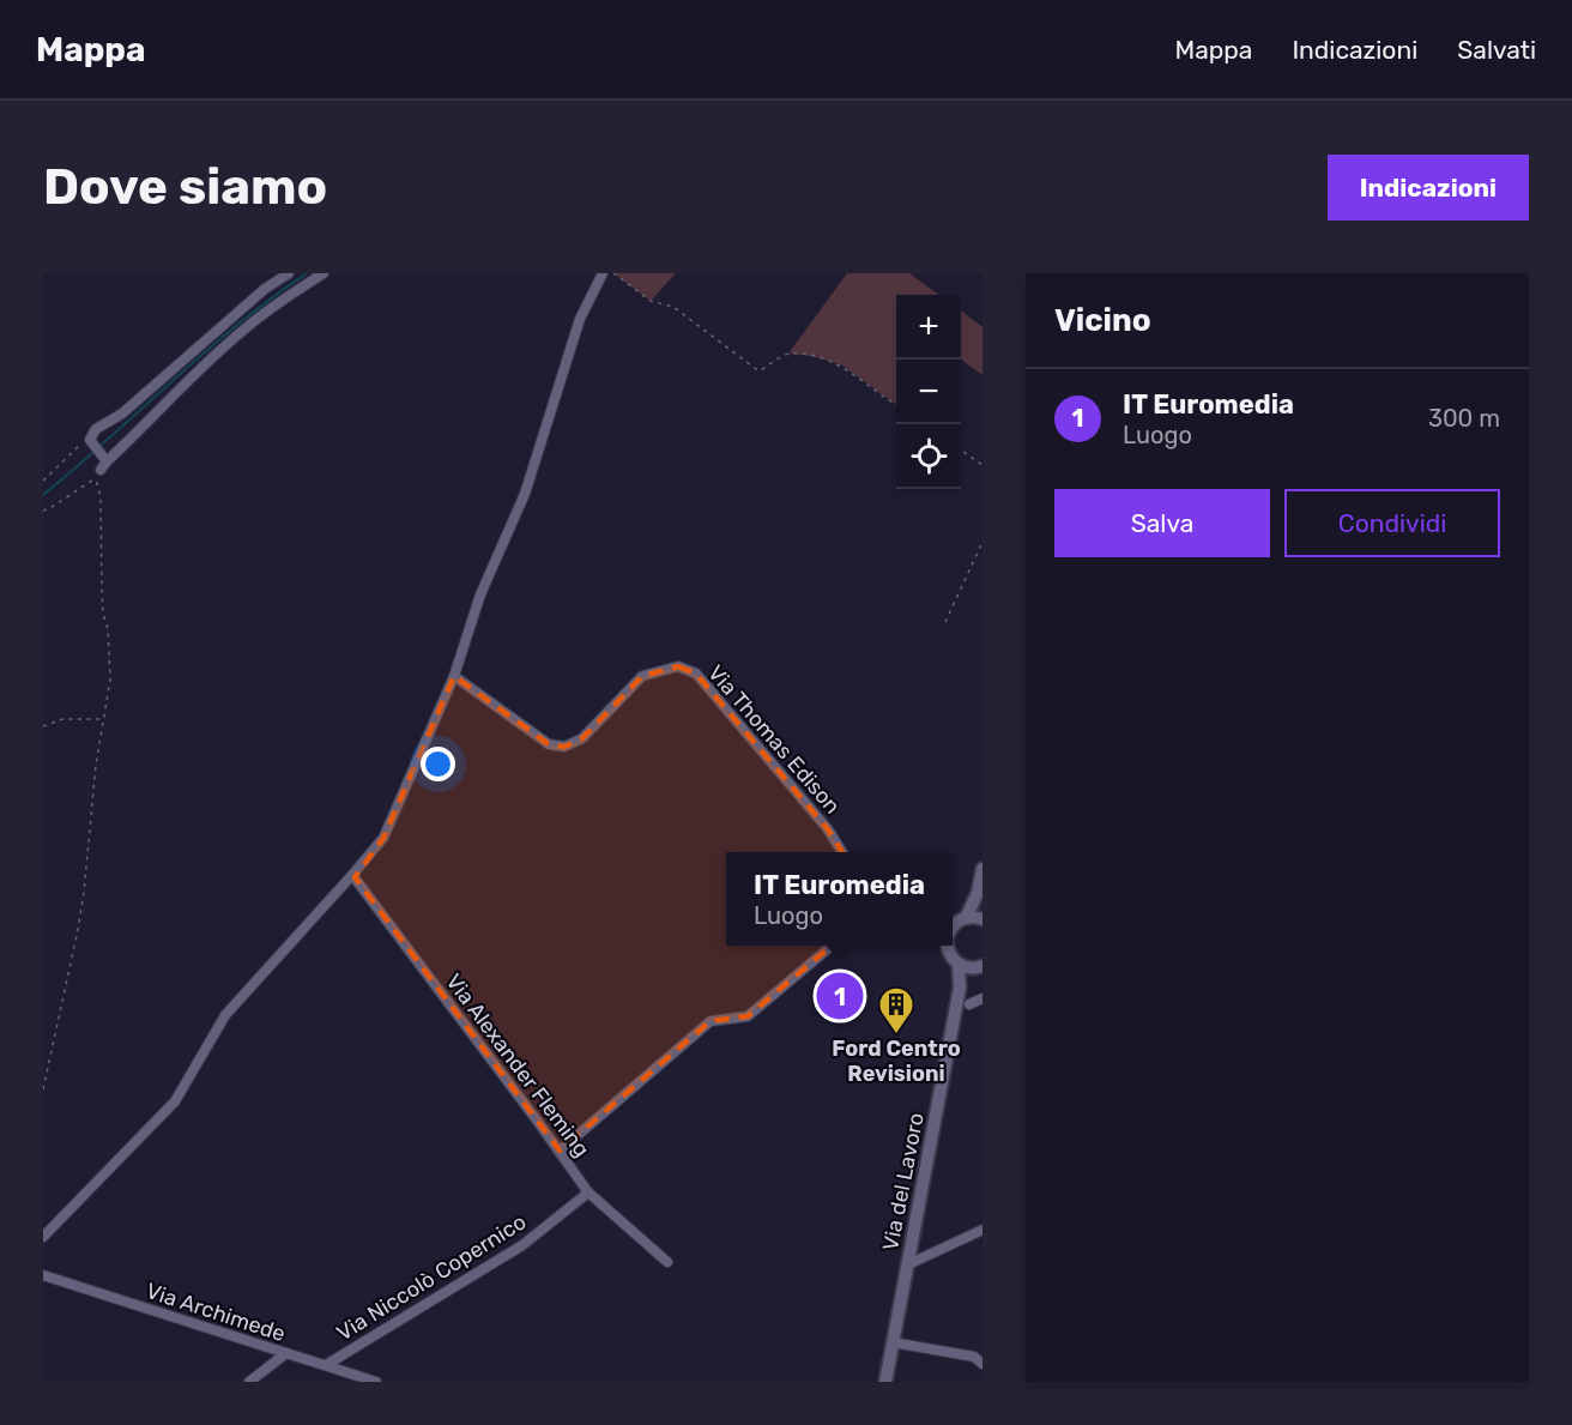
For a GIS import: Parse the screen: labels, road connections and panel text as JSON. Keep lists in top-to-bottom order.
{
  "streets": {
    "main road": ["Via del Lavoro"],
    "street": [
      "Via Thomas Edison",
      "Via Alexander Fleming",
      "Via Niccolò Copernico",
      "Via Archimede"
    ]
  },
  "crossings": [
    ["Via Alexander Fleming", "Via Niccolò Copernico"],
    ["Via Niccolò Copernico", "Via Archimede"]
  ],
  "places": {
    "building": ["Ford Centro Revisioni"]
  },
  "page": {
    "header": "Mappa",
    "nav": ["Mappa", "Indicazioni", "Salvati"],
    "buttons": [
      "Indicazioni",
      ["Salva", "Condividi"]
    ],
    "title": "Dove siamo",
    "heading": "Vicino",
    "map_buttons": ["+", "−"],
    "list": [
      {
        "mark": "1",
        "name": "IT Euromedia",
        "note": "Luogo",
        "value": "300 m"
      }
    ],
    "popup": ["IT Euromedia", "Luogo"],
    "pins": "1"
  }
}
